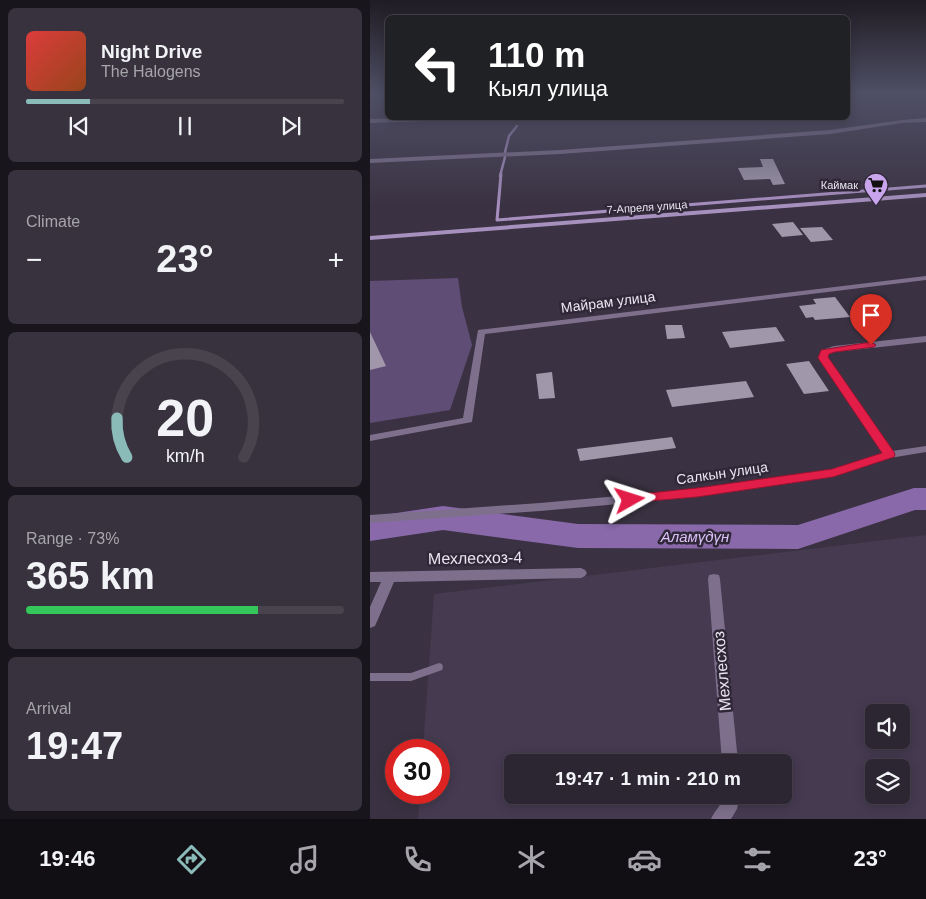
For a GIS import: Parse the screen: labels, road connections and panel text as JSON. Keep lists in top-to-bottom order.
{
  "streets": {
    "main road": ["7-Апреля улица"],
    "street": [
      "Майрам улица",
      "Салкын улица",
      "Мехлесхоз-4",
      "Мехлесхоз"
    ]
  },
  "water": ["Аламүдүн"],
  "places": {
    "supermarket": ["Каймак"]
  },
  "page": {
    "turn": ["110 m", "Кыял улица"],
    "song": ["Night Drive", "The Halogens"],
    "tile": [
      "Climate",
      ["Range · 73%", "365 km"],
      ["Arrival", "19:47"]
    ],
    "heat": ["−", "23°", "+"],
    "limit": "30",
    "trip": "19:47 · 1 min · 210 m",
    "tabs": ["19:46", "23°"],
    "gauge": ["20", "km/h"]
  }
}
